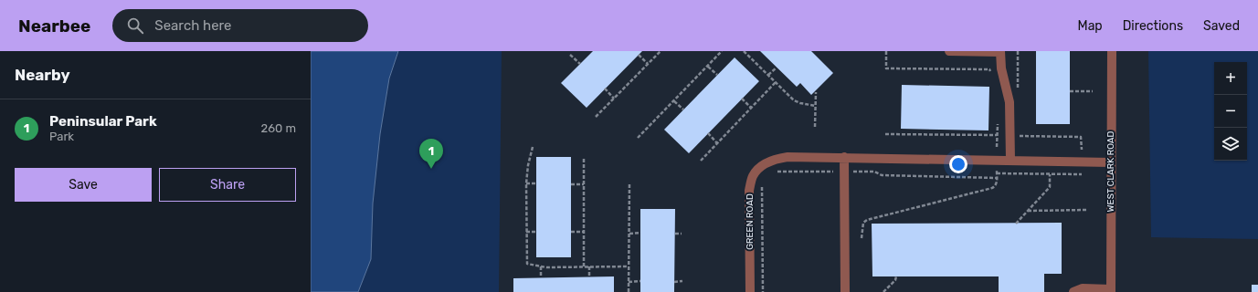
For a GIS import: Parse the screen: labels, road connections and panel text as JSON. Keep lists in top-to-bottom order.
{
  "streets": {
    "street": ["WEST CLARK ROAD", "GREEN ROAD"]
  },
  "crossings": [
    ["WEST CLARK ROAD", "GREEN ROAD"]
  ],
  "page": {
    "header": "Nearbee",
    "search": "Search here",
    "nav": ["Map", "Directions", "Saved"],
    "heading": "Nearby",
    "map_buttons": ["+", "−"],
    "list": [
      {
        "mark": "1",
        "name": "Peninsular Park",
        "note": "Park",
        "value": "260 m"
      }
    ],
    "pins": "1",
    "buttons": ["Save", "Share"]
  }
}
